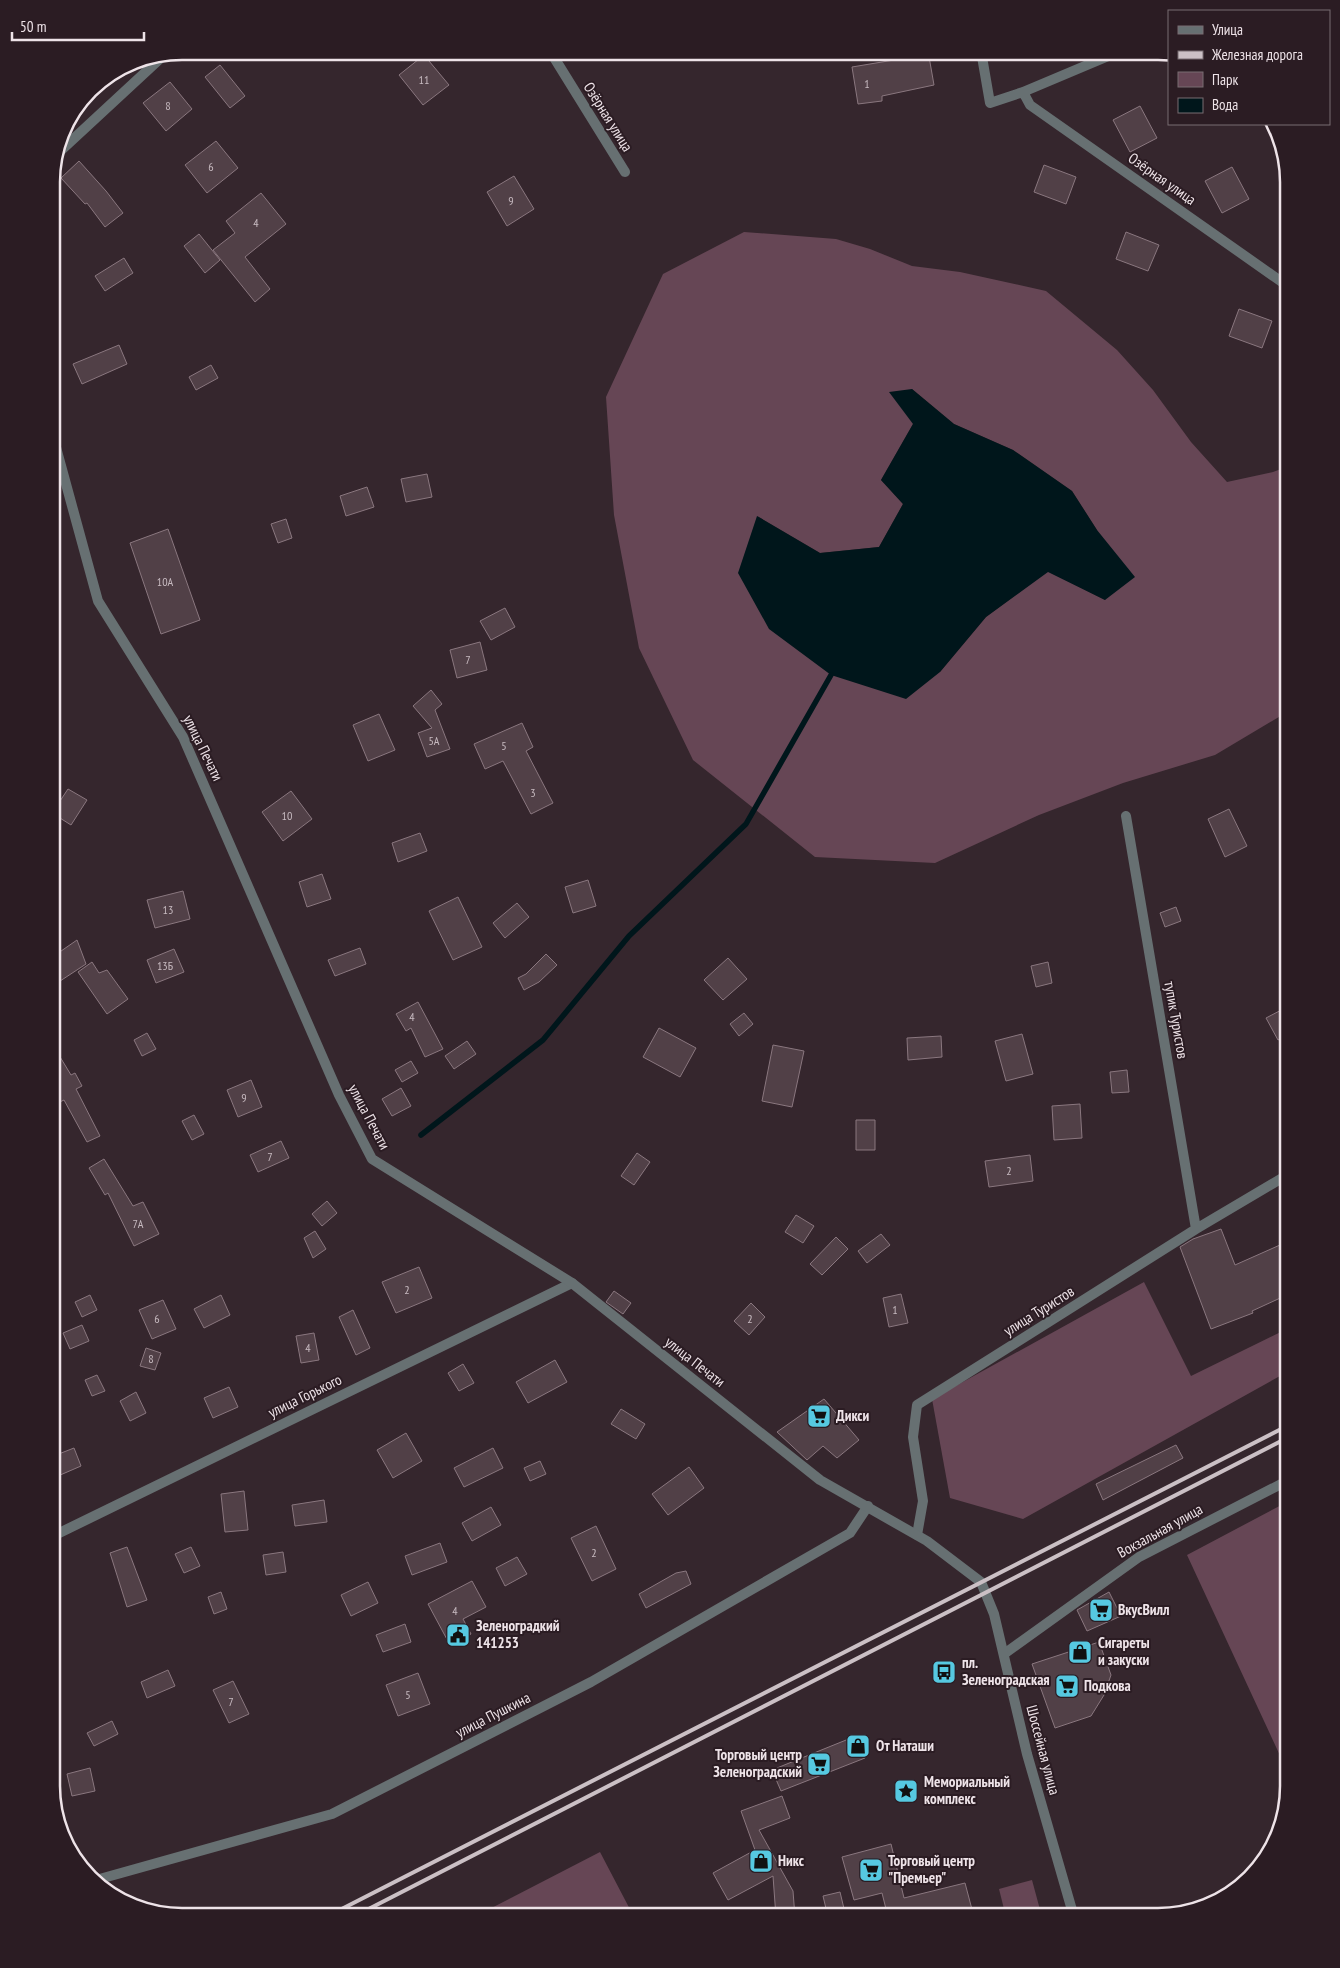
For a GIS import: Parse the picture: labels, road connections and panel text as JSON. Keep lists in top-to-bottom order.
{
  "streets": {
    "street": [
      "Озёрная улица",
      "улица Печати",
      "тупик Туристов",
      "улица Туристов",
      "улица Горького",
      "Вокзальная улица",
      "улица Пушкина",
      "Шоссейная улица"
    ]
  },
  "crossings": [
    ["улица Печати", "улица Туристов"],
    ["улица Печати", "улица Горького"],
    ["улица Печати", "улица Пушкина"],
    ["улица Печати", "Шоссейная улица"],
    ["тупик Туристов", "улица Туристов"],
    ["Вокзальная улица", "Шоссейная улица"]
  ],
  "places": {
    "supermarket": [
      "Дикси",
      "ВкусВилл",
      "Подкова",
      "Торговый центр Зеленоградский",
      "Торговый центр \"Премьер\""
    ],
    "public building": ["Зеленоградкий 141253"],
    "shop": ["Сигареты и закуски", "От Наташи", "Никс"],
    "bus stop": ["пл. Зеленоградская"],
    "place": ["Мемориальный комплекс"]
  },
  "house_numbers": [
    "11",
    "1",
    "8",
    "6",
    "9",
    "4",
    "10А",
    "7",
    "5А",
    "5",
    "3",
    "10",
    "13",
    "13Б",
    "4",
    "9",
    "7",
    "2",
    "7А",
    "2",
    "1",
    "6",
    "2",
    "4",
    "8",
    "2",
    "4",
    "5",
    "7"
  ],
  "legend": [
    "Улица",
    "Железная дорога",
    "Парк",
    "Вода"
  ],
  "scale_bar": "50 m"
}
